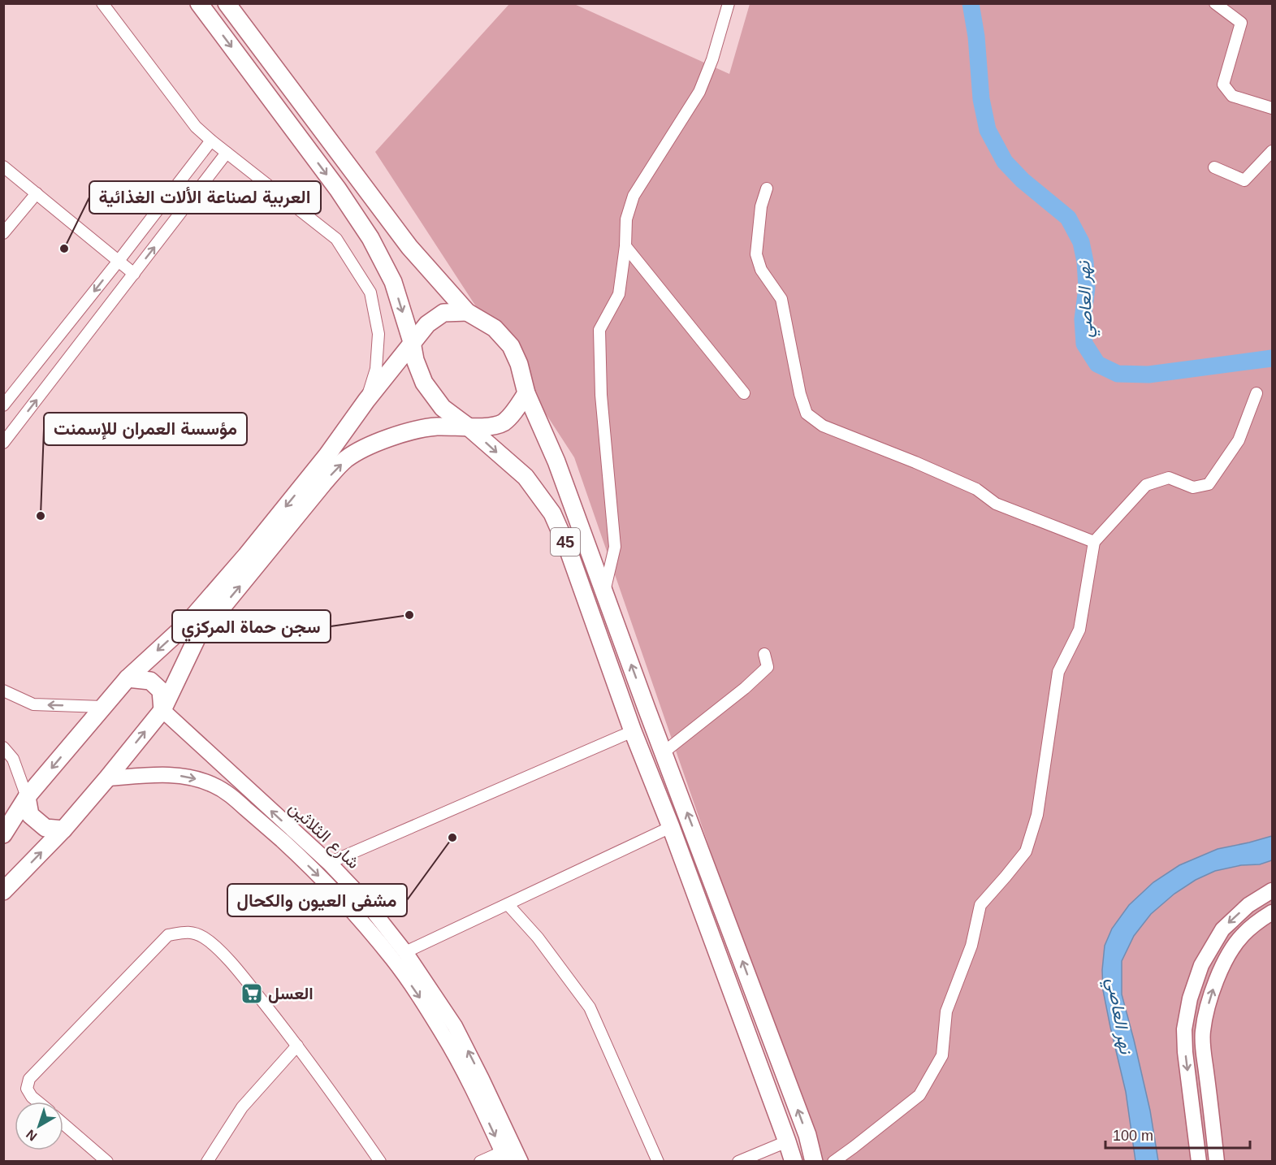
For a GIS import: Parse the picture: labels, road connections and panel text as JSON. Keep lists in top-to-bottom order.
{
  "streets": {
    "main road": ["45", "شارع الثلاثين"]
  },
  "water": ["نهر العاصي"],
  "places": {
    "other": [
      "العربية لصناعة الألات الغذائية",
      "مؤسسة العمران للإسمنت",
      "سجن حماة المركزي",
      "مشفى العيون والكحال"
    ],
    "supermarket": ["العسل"]
  },
  "scale_bar": "100 m",
  "north": "bottom left"
}
